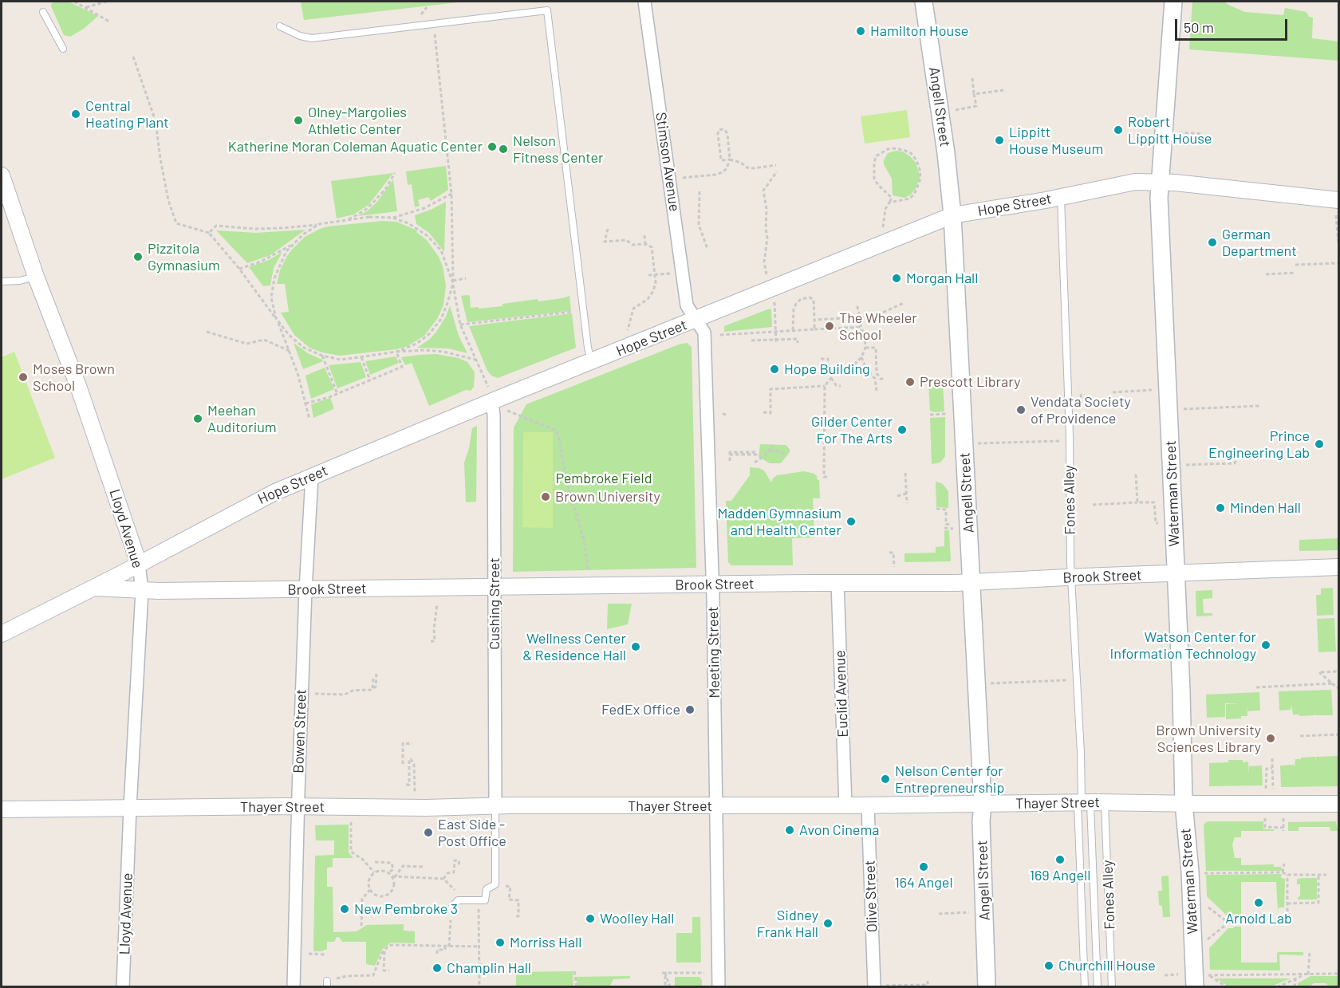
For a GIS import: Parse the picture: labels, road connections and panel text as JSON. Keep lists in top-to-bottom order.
{
  "streets": {
    "main road": ["Angell Street", "Waterman Street"],
    "street": [
      "Stimson Avenue",
      "Hope Street",
      "Lloyd Avenue",
      "Brook Street",
      "Cushing Street",
      "Meeting Street",
      "Euclid Avenue",
      "Bowen Street",
      "Thayer Street",
      "Olive Street"
    ],
    "lane": ["Fones Alley"]
  },
  "crossings": [
    ["Angell Street", "Hope Street"],
    ["Angell Street", "Brook Street"],
    ["Angell Street", "Thayer Street"],
    ["Stimson Avenue", "Hope Street"],
    ["Stimson Avenue", "Meeting Street"],
    ["Hope Street", "Waterman Street"],
    ["Hope Street", "Fones Alley"],
    ["Hope Street", "Lloyd Avenue"],
    ["Hope Street", "Brook Street"],
    ["Hope Street", "Cushing Street"],
    ["Hope Street", "Meeting Street"],
    ["Hope Street", "Bowen Street"],
    ["Waterman Street", "Brook Street"],
    ["Waterman Street", "Thayer Street"],
    ["Fones Alley", "Brook Street"],
    ["Fones Alley", "Thayer Street"],
    ["Lloyd Avenue", "Brook Street"],
    ["Lloyd Avenue", "Thayer Street"],
    ["Brook Street", "Cushing Street"],
    ["Brook Street", "Meeting Street"],
    ["Brook Street", "Euclid Avenue"],
    ["Brook Street", "Bowen Street"],
    ["Cushing Street", "Thayer Street"],
    ["Meeting Street", "Thayer Street"],
    ["Euclid Avenue", "Thayer Street"],
    ["Bowen Street", "Thayer Street"],
    ["Thayer Street", "Olive Street"]
  ],
  "parks": ["Pembroke Field"],
  "places": [
    "Hamilton House",
    "Central Heating Plant",
    "Olney-Margolies Athletic Center",
    "Robert Lippitt House",
    "Lippitt House Museum",
    "Katherine Moran Coleman Aquatic Center",
    "Nelson Fitness Center",
    "German Department",
    "Pizzitola Gymnasium",
    "Morgan Hall",
    "The Wheeler School",
    "Hope Building",
    "Moses Brown School",
    "Prescott Library",
    "Vendata Society of Providence",
    "Meehan Auditorium",
    "Gilder Center For The Arts",
    "Prince Engineering Lab",
    "Brown University",
    "Minden Hall",
    "Madden Gymnasium and Health Center",
    "Watson Center for Information Technology",
    "Wellness Center & Residence Hall",
    "FedEx Office",
    "Brown University Sciences Library",
    "Nelson Center for Entrepreneurship",
    "Avon Cinema",
    "East Side - Post Office",
    "169 Angell",
    "164 Angel",
    "Arnold Lab",
    "New Pembroke 3",
    "Woolley Hall",
    "Sidney Frank Hall",
    "Morriss Hall",
    "Churchill House",
    "Champlin Hall"
  ],
  "scale_bar": "50 m"
}
